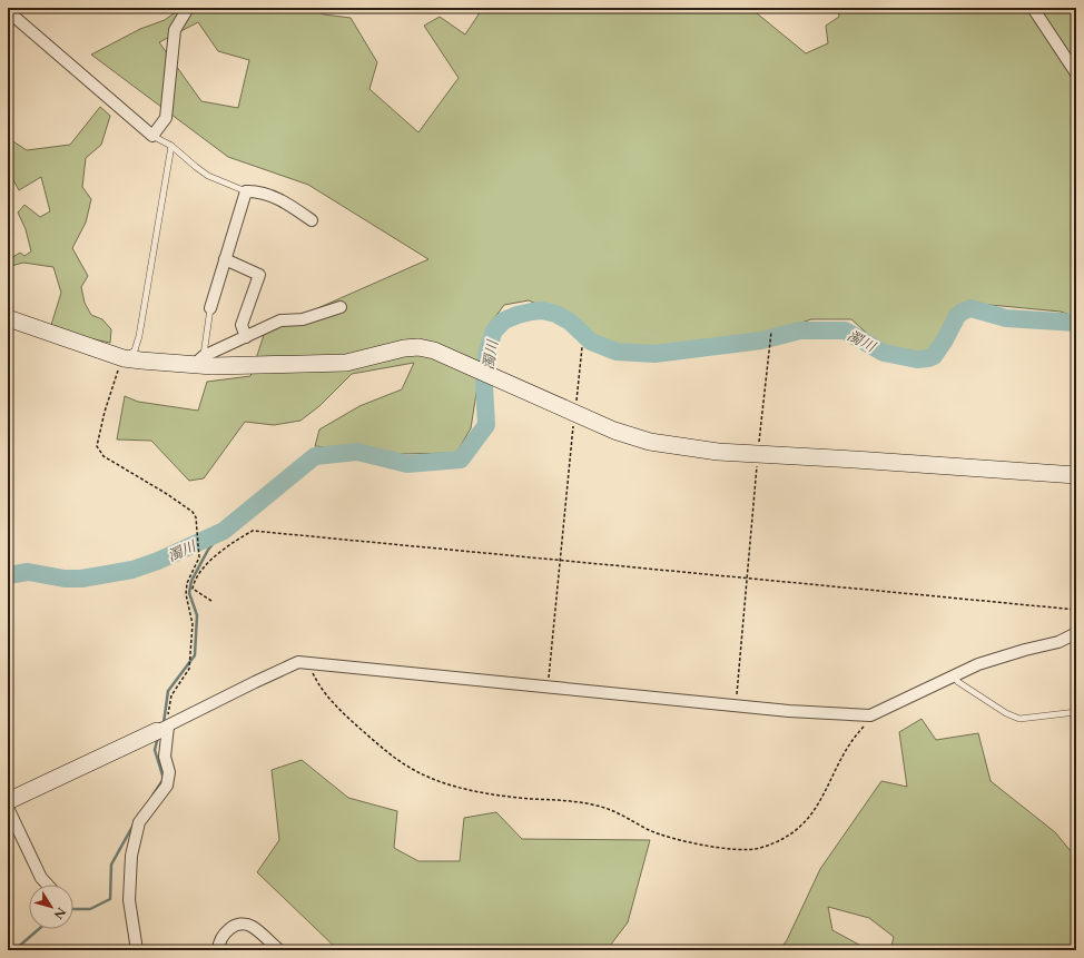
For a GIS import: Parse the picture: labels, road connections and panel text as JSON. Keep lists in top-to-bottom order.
{
  "water": ["濁川"],
  "north": "bottom right"
}
